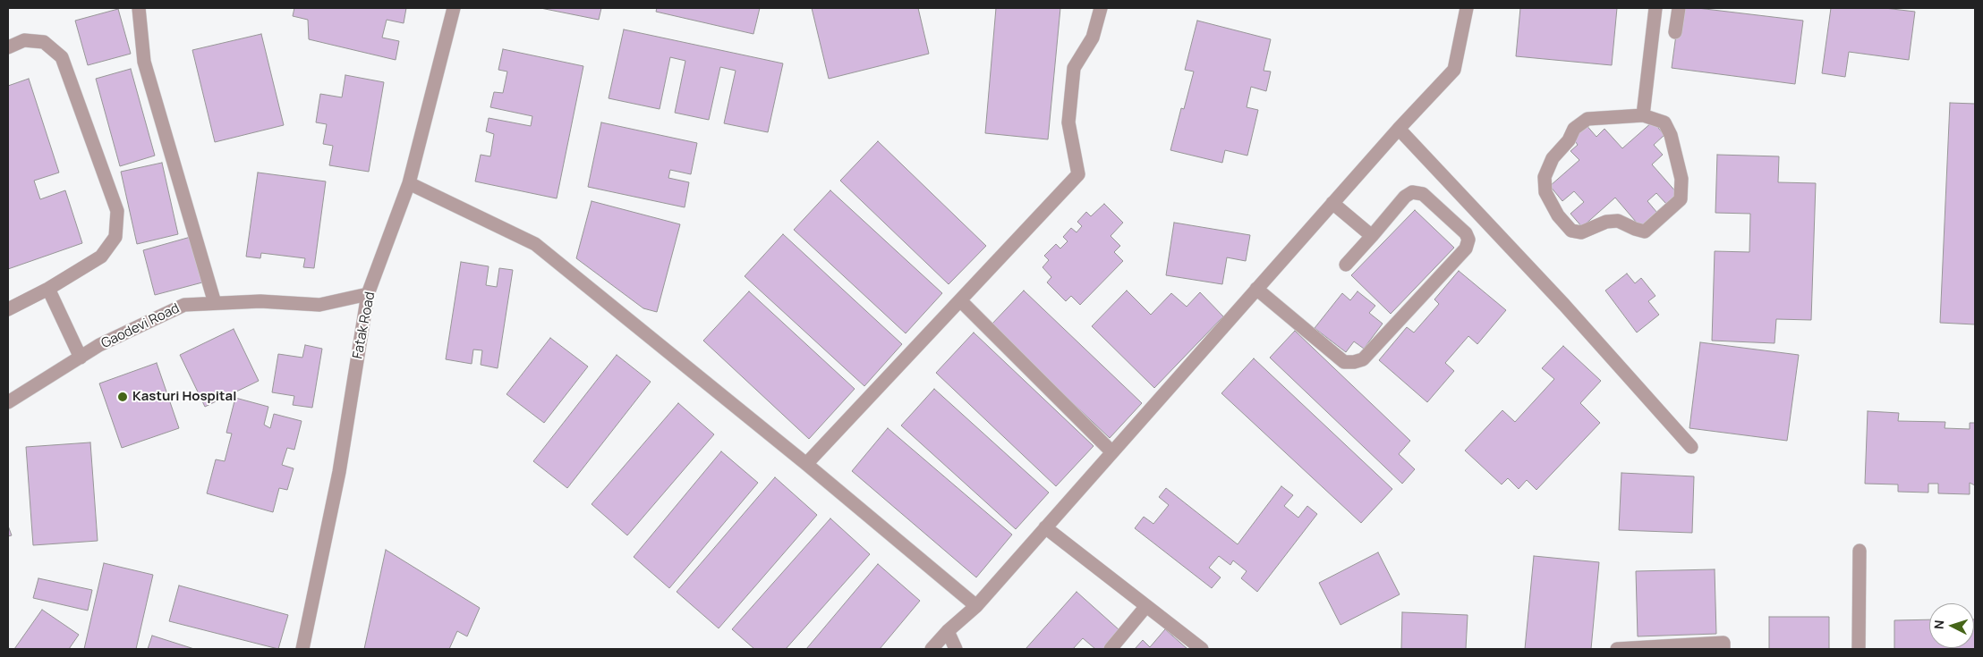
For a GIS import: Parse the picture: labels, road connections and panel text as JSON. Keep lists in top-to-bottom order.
{
  "streets": {
    "street": ["Fatak Road", "Gaodevi Road"]
  },
  "crossings": [
    ["Fatak Road", "Gaodevi Road"]
  ],
  "places": ["Kasturi Hospital"],
  "north": "left"
}
